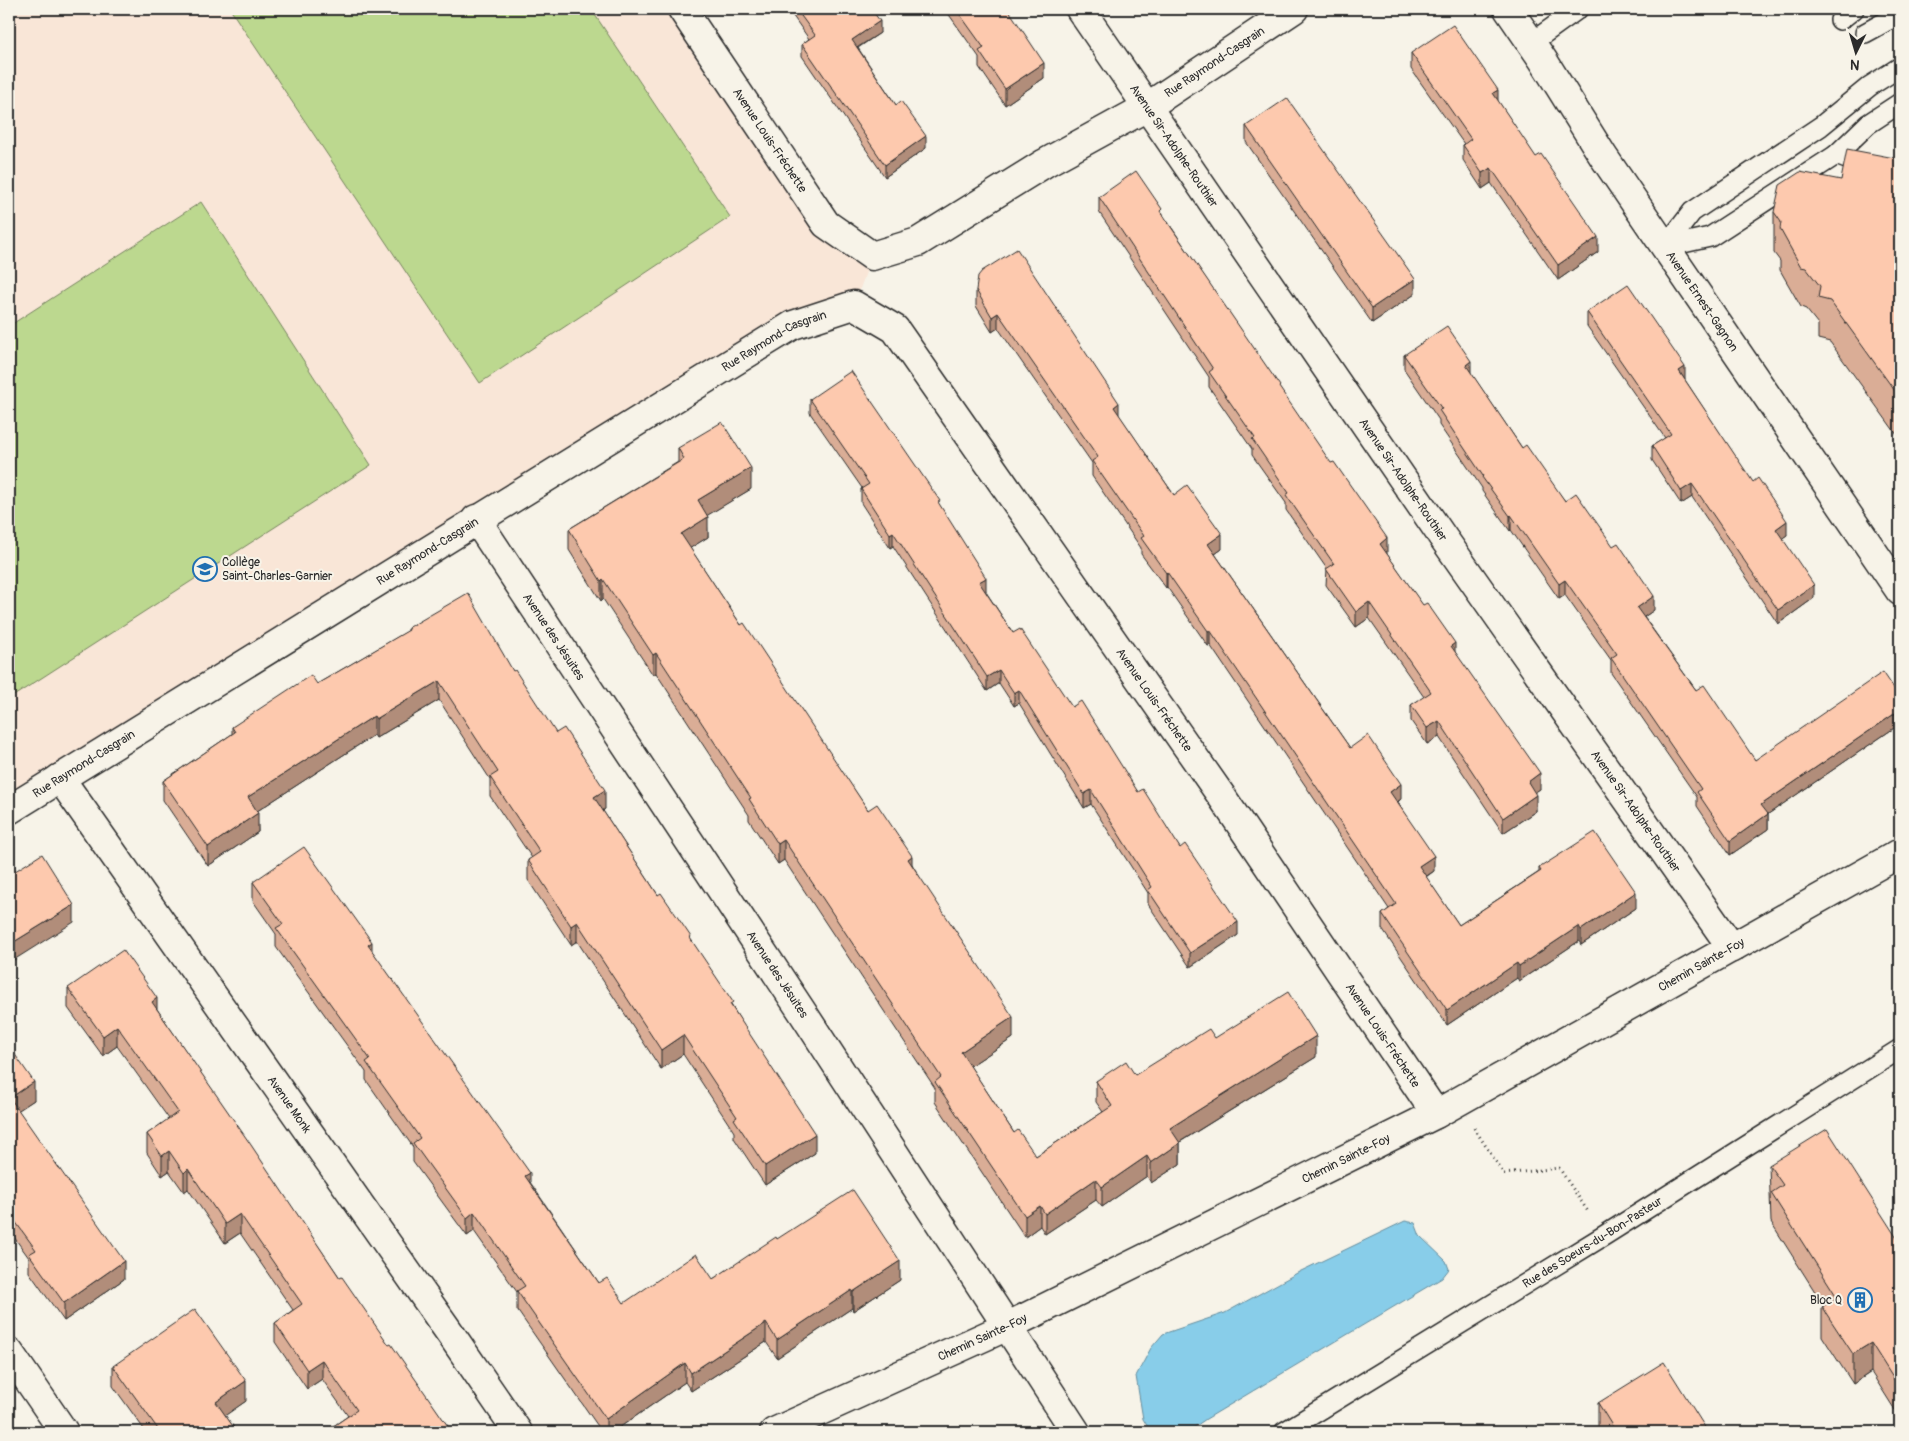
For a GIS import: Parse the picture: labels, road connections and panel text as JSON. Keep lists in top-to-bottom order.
{
  "streets": {
    "street": [
      "Rue Raymond-Casgrain",
      "Avenue Louis-Fréchette",
      "Avenue Sir-Adolphe-Routhier",
      "Avenue Ernest-Gagnon",
      "Avenue des Jésuites",
      "Chemin Sainte-Foy",
      "Avenue Monk"
    ],
    "lane": ["Rue des Soeurs-du-Bon-Pasteur"]
  },
  "crossings": [
    ["Rue Raymond-Casgrain", "Avenue Louis-Fréchette"],
    ["Rue Raymond-Casgrain", "Avenue Sir-Adolphe-Routhier"],
    ["Rue Raymond-Casgrain", "Avenue des Jésuites"],
    ["Rue Raymond-Casgrain", "Avenue Monk"],
    ["Avenue Louis-Fréchette", "Chemin Sainte-Foy"],
    ["Avenue Sir-Adolphe-Routhier", "Chemin Sainte-Foy"],
    ["Avenue des Jésuites", "Chemin Sainte-Foy"]
  ],
  "places": {
    "school or university": ["Collège Saint-Charles-Garnier"],
    "building": ["Bloc Q"]
  },
  "north": "bottom"
}
